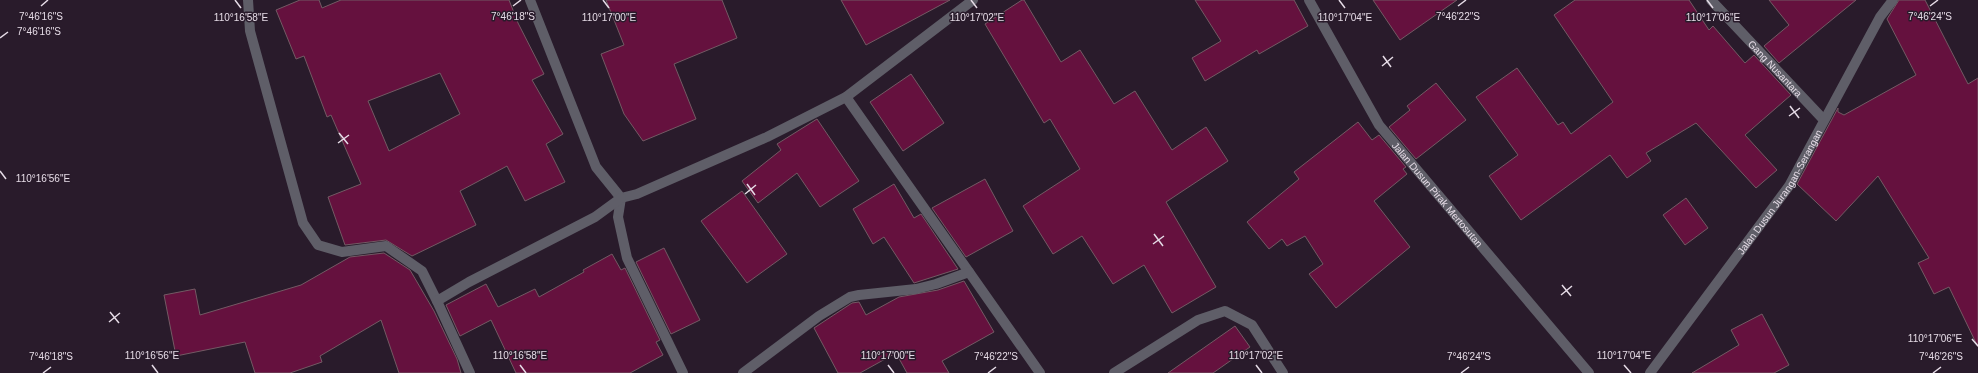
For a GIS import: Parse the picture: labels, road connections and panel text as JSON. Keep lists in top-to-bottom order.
{
  "streets": {
    "street": ["Gang Nusantara", "Jalan Dusun Jurangan-Serangan", "Jalan Dusun Pirak Mertosutan"]
  },
  "crossings": [
    ["Gang Nusantara", "Jalan Dusun Jurangan-Serangan"]
  ],
  "coordinates": [
    "7°46'16\"S",
    "7°46'18\"S",
    "7°46'22\"S",
    "7°46'24\"S",
    "110°17'06\"E",
    "110°16'58\"E",
    "110°17'00\"E",
    "110°17'02\"E",
    "110°17'04\"E",
    "110°16'56\"E",
    "7°46'26\"S"
  ]
}
